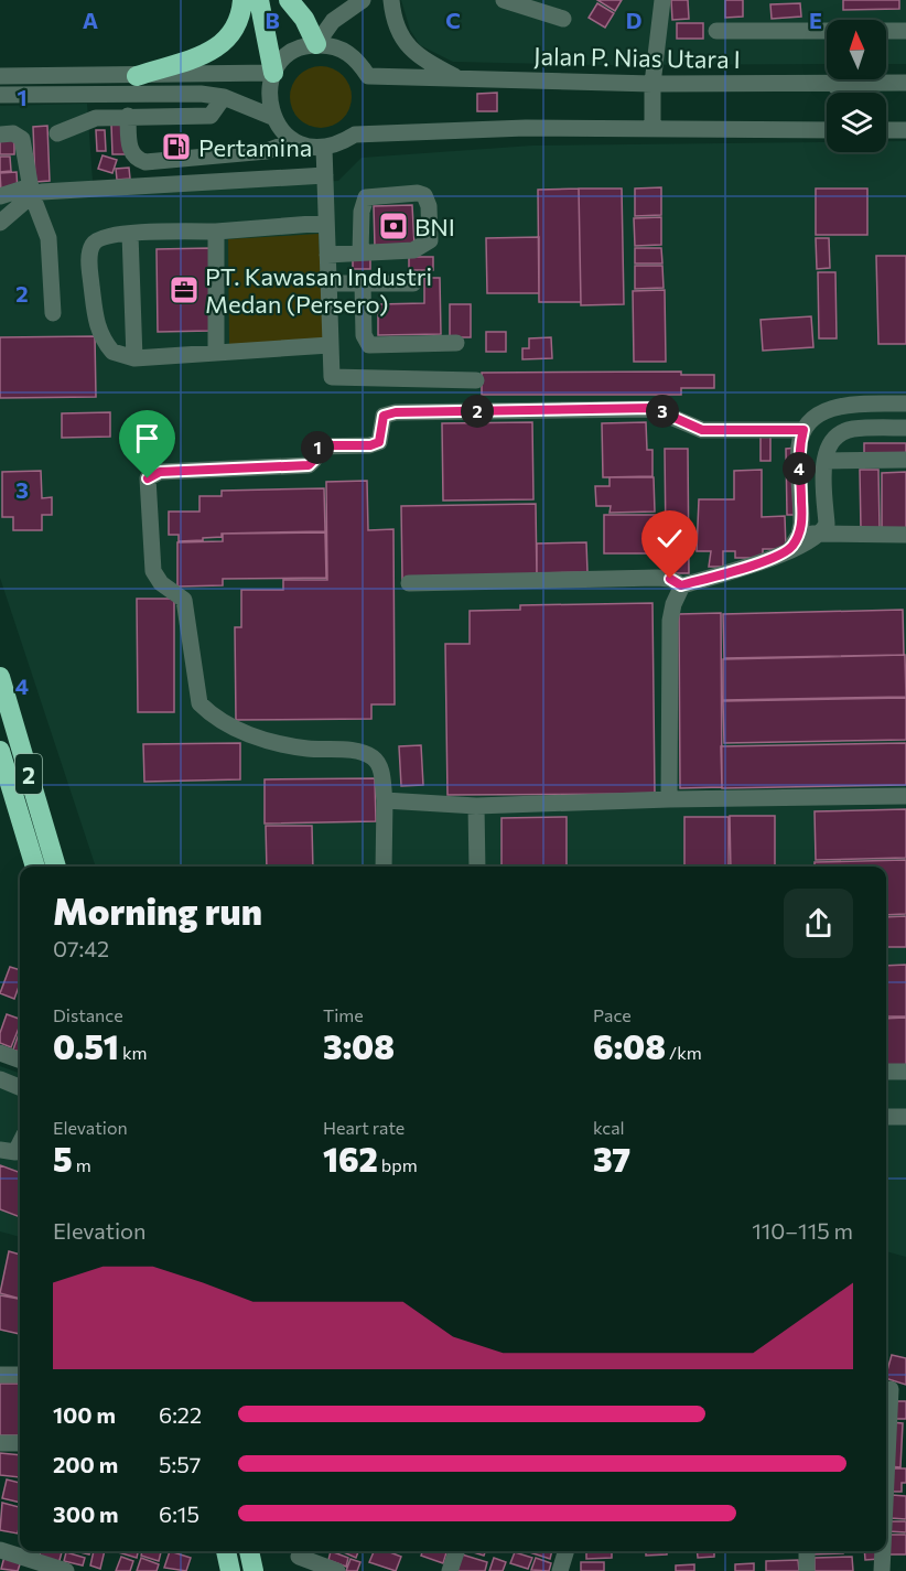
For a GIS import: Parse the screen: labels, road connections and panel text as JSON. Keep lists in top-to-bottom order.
{
  "streets": {
    "highway": ["2"],
    "street": ["Jalan P. Nias Utara I"]
  },
  "places": {
    "fuel station": ["Pertamina"],
    "bank": ["BNI"],
    "office": ["PT. Kawasan Industri Medan (Persero)"]
  },
  "north": "top",
  "page": {
    "pins": [
      "2",
      "3",
      "1",
      "4"
    ],
    "heading": ["Morning run", "07:42"],
    "stats": [
      ["Distance", "0.51 km"],
      ["Time", "3:08"],
      ["Pace", "6:08 /km"],
      ["Elevation", "5 m"],
      ["Heart rate", "162 bpm"],
      ["kcal", "37"]
    ],
    "chart": ["Elevation", "110–115 m"],
    "list": [
      {
        "name": "100 m",
        "note": "6:22"
      },
      {
        "name": "200 m",
        "note": "5:57"
      },
      {
        "name": "300 m",
        "note": "6:15"
      }
    ]
  },
  "grid": {
    "columns": [
      "A",
      "B",
      "C",
      "D",
      "E"
    ],
    "rows": [
      "1",
      "2",
      "3",
      "4"
    ]
  }
}
